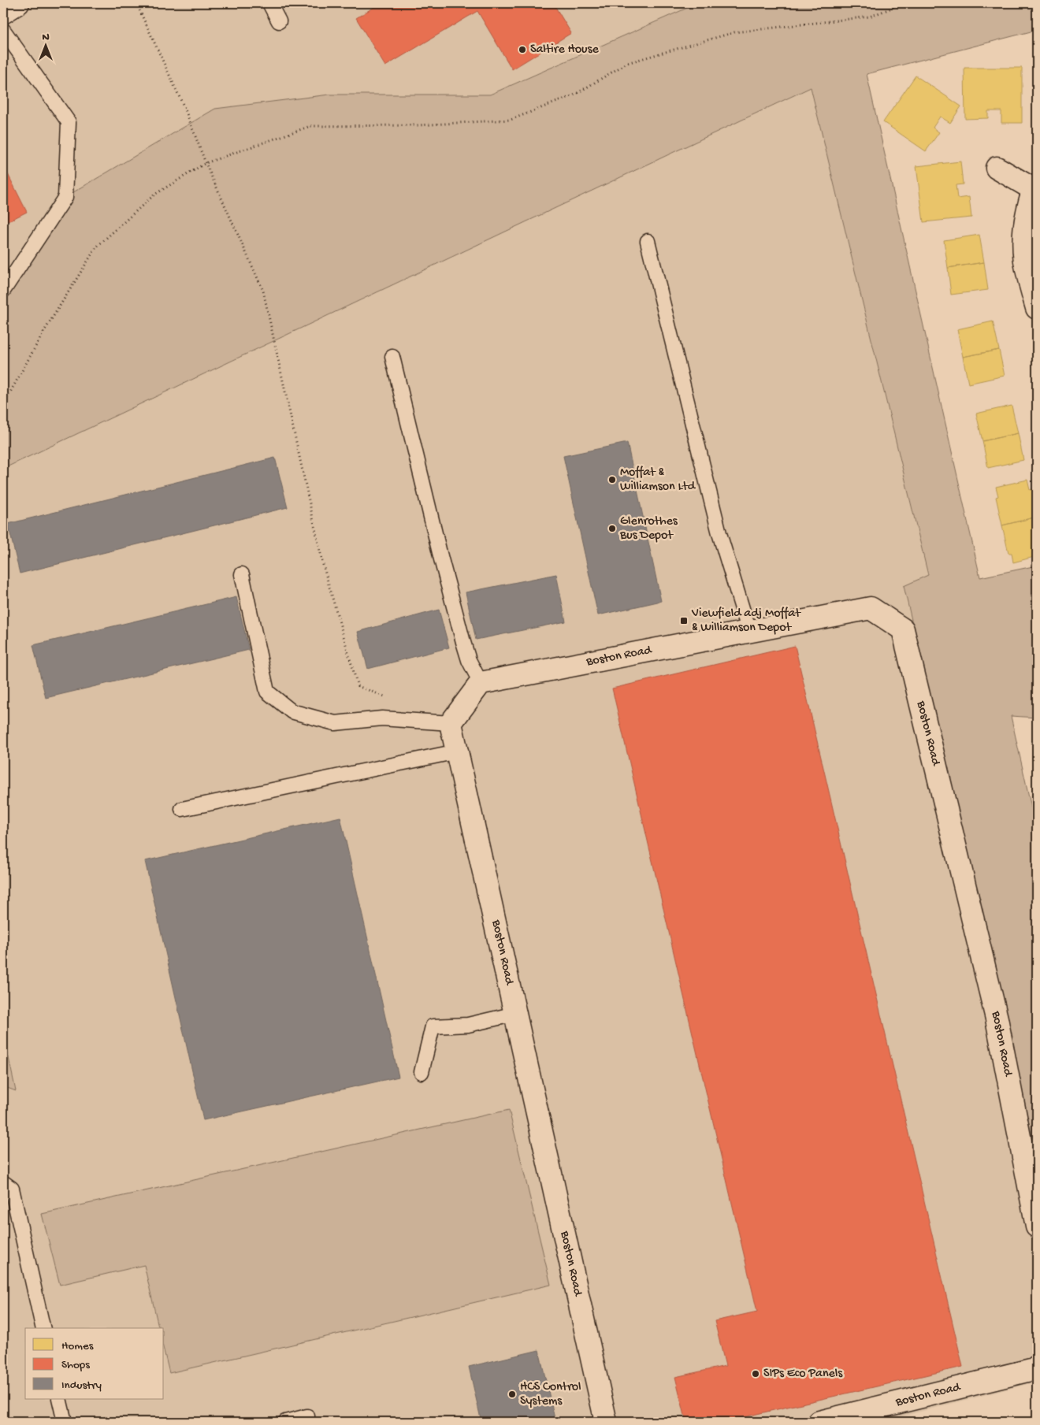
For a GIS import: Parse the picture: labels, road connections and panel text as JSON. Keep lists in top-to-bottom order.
{
  "streets": {
    "street": ["Boston Road"]
  },
  "places": {
    "other": [
      "Saltire House",
      "Moffat & Williamson Ltd",
      "Glenrothes Bus Depot",
      "SIPs Eco Panels",
      "HCS Control Systems"
    ],
    "transit": ["Viewfield adj Moffat & Williamson Depot"]
  },
  "legend": ["Homes", "Shops", "Industry"],
  "north": "top"
}
